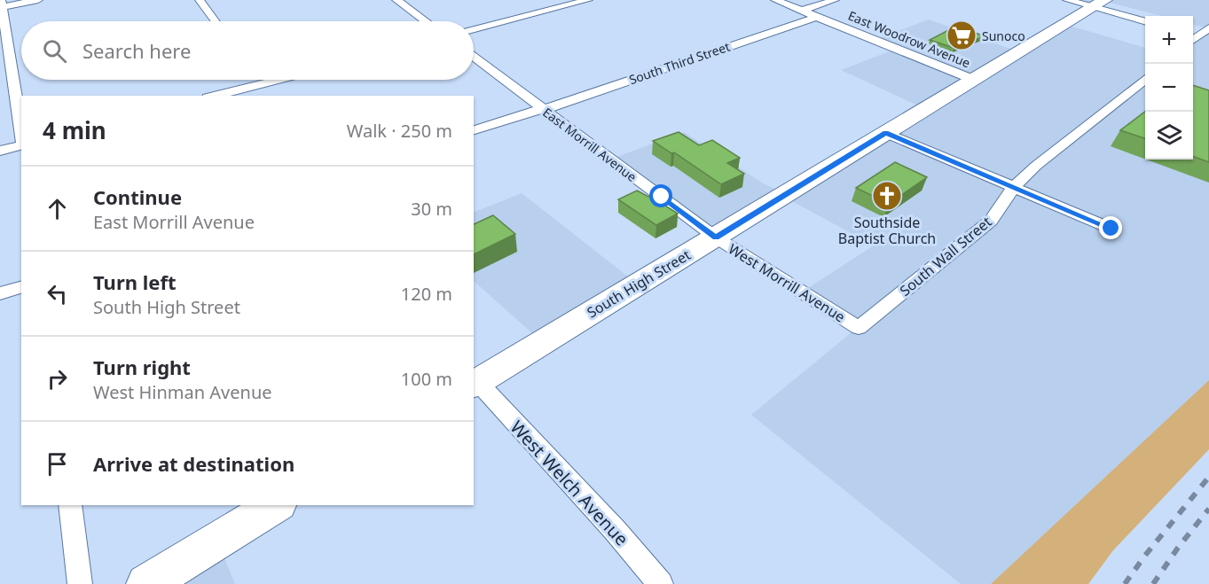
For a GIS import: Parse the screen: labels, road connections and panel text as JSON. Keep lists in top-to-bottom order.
{
  "streets": {
    "main road": ["South High Street"],
    "street": [
      "East Woodrow Avenue",
      "South Third Street",
      "East Morrill Avenue",
      "South Wall Street",
      "West Morrill Avenue",
      "West Welch Avenue"
    ]
  },
  "crossings": [
    ["East Woodrow Avenue", "South Third Street"],
    ["East Woodrow Avenue", "South High Street"],
    ["South Third Street", "East Morrill Avenue"],
    ["East Morrill Avenue", "West Morrill Avenue"],
    ["East Morrill Avenue", "South High Street"],
    ["South Wall Street", "West Morrill Avenue"],
    ["West Morrill Avenue", "South High Street"],
    ["South High Street", "West Welch Avenue"]
  ],
  "places": {
    "supermarket": ["Sunoco"],
    "church": ["Southside Baptist Church"]
  },
  "page": {
    "map_buttons": ["+", "−"],
    "search": "Search here",
    "heading": ["4 min", "Walk · 250 m"],
    "list": [
      ["Continue", "East Morrill Avenue", "30 m"],
      ["Turn left", "South High Street", "120 m"],
      ["Turn right", "West Hinman Avenue", "100 m"],
      "Arrive at destination"
    ]
  }
}
